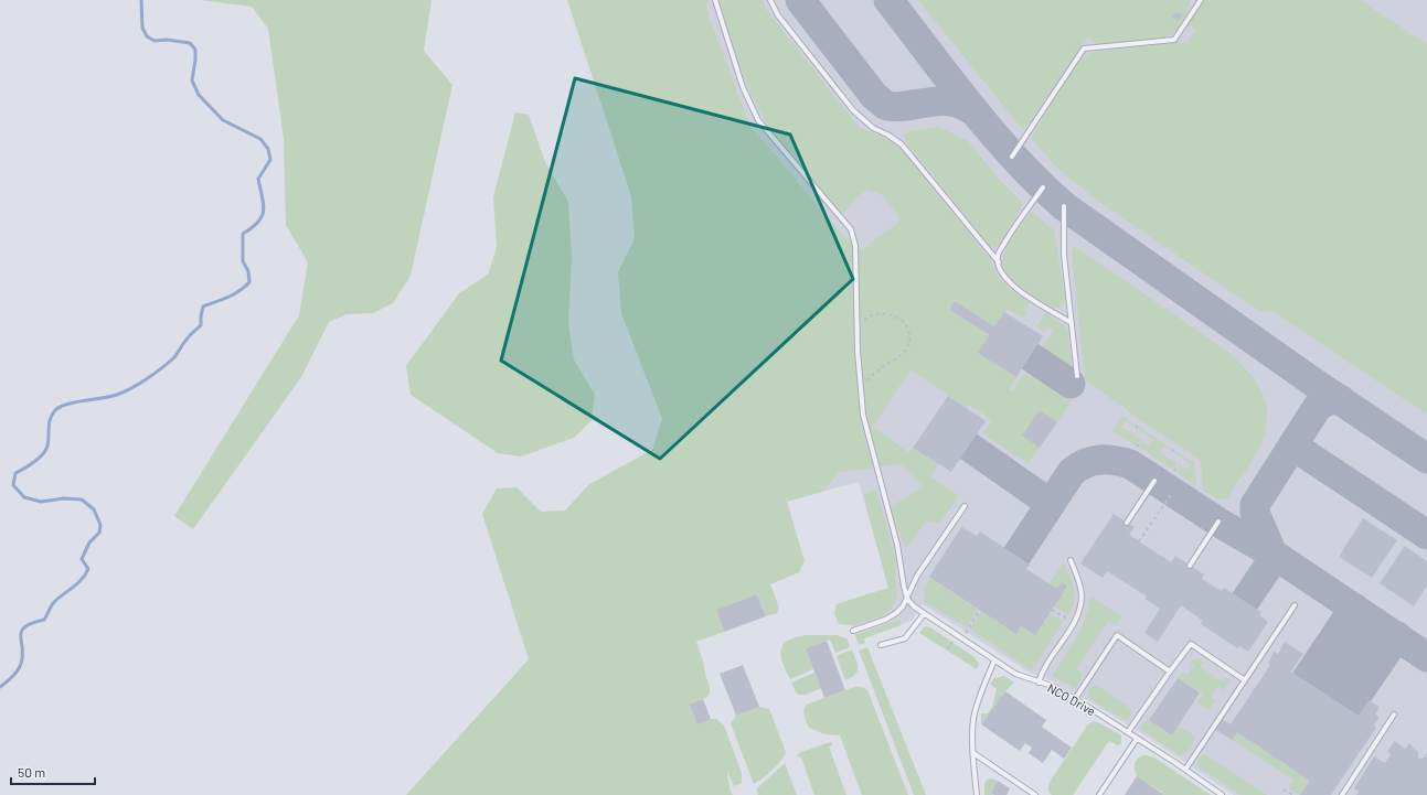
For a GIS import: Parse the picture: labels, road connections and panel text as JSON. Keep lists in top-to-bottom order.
{
  "streets": {
    "lane": ["NCO Drive"]
  },
  "scale_bar": "50 m"
}
